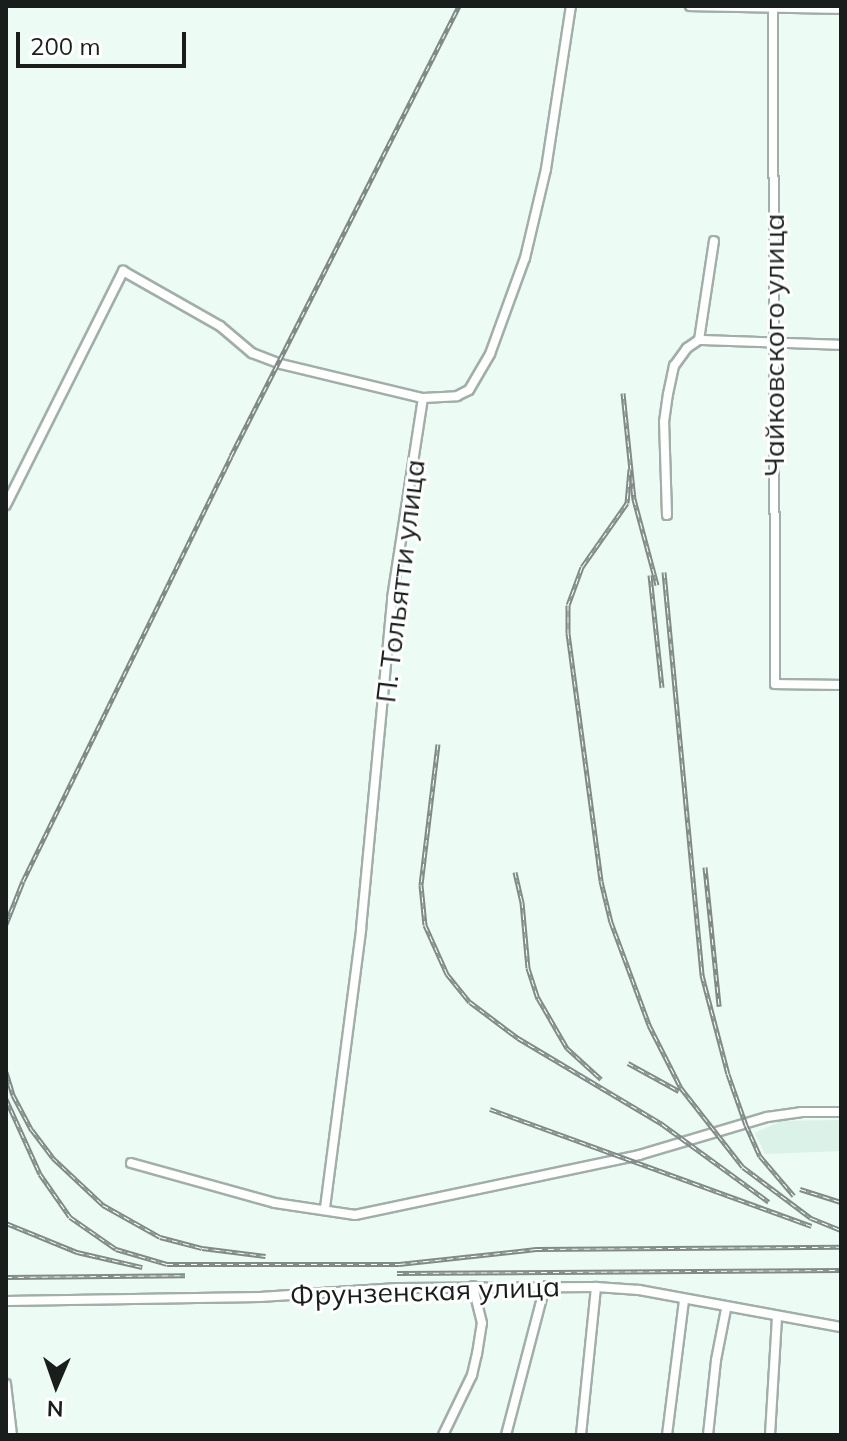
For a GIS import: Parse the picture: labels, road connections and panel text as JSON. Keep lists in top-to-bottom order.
{
  "streets": {
    "street": ["Чайковского улица", "П. Тольятти улица", "Фрунзенская улица"]
  },
  "scale_bar": "200 m",
  "north": "bottom"
}
